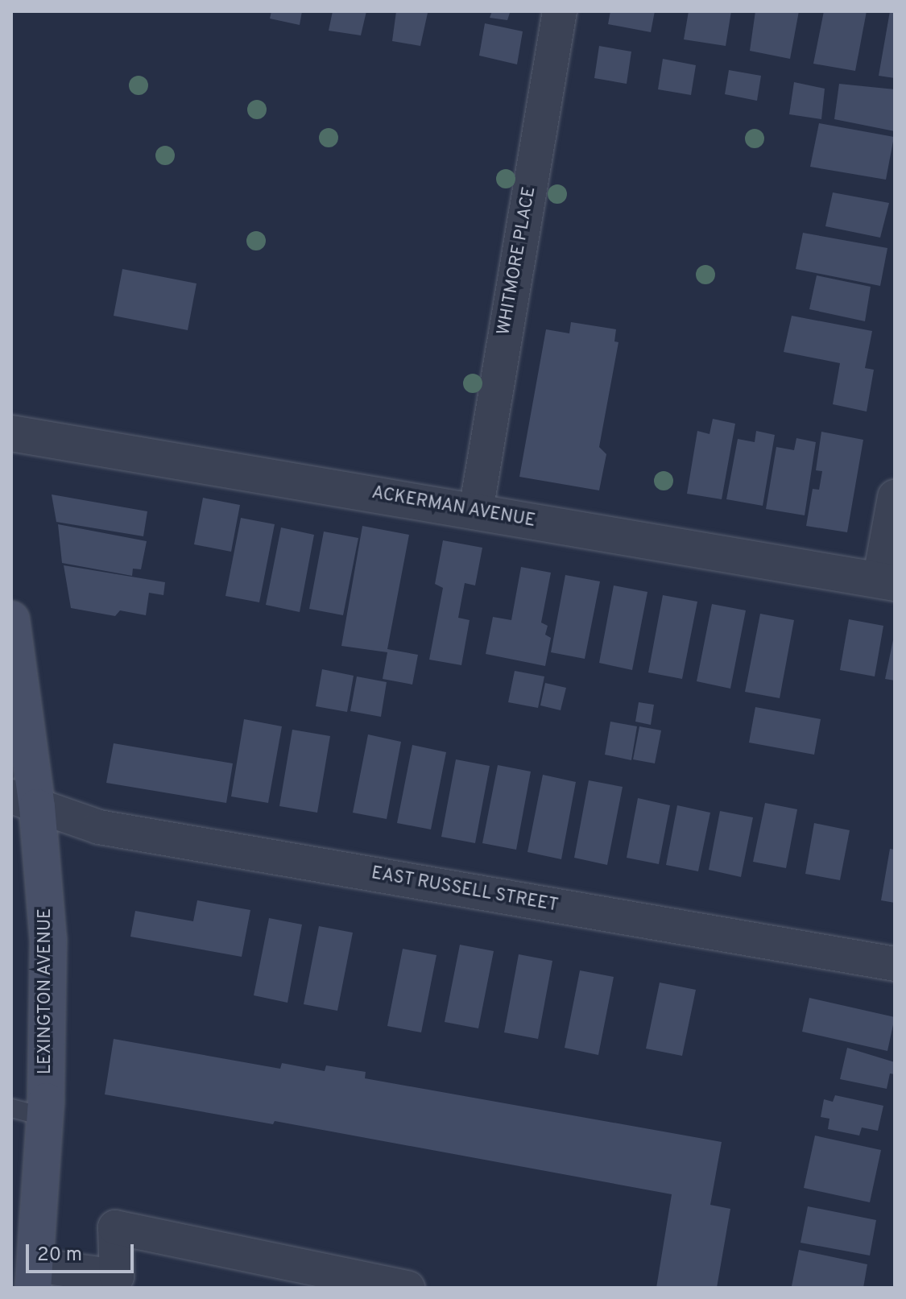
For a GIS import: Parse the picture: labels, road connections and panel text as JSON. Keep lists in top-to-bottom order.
{
  "streets": {
    "main road": ["LEXINGTON AVENUE"],
    "street": ["WHITMORE PLACE", "ACKERMAN AVENUE", "EAST RUSSELL STREET"]
  },
  "crossings": [
    ["WHITMORE PLACE", "ACKERMAN AVENUE"],
    ["EAST RUSSELL STREET", "LEXINGTON AVENUE"]
  ],
  "scale_bar": "20 m"
}
